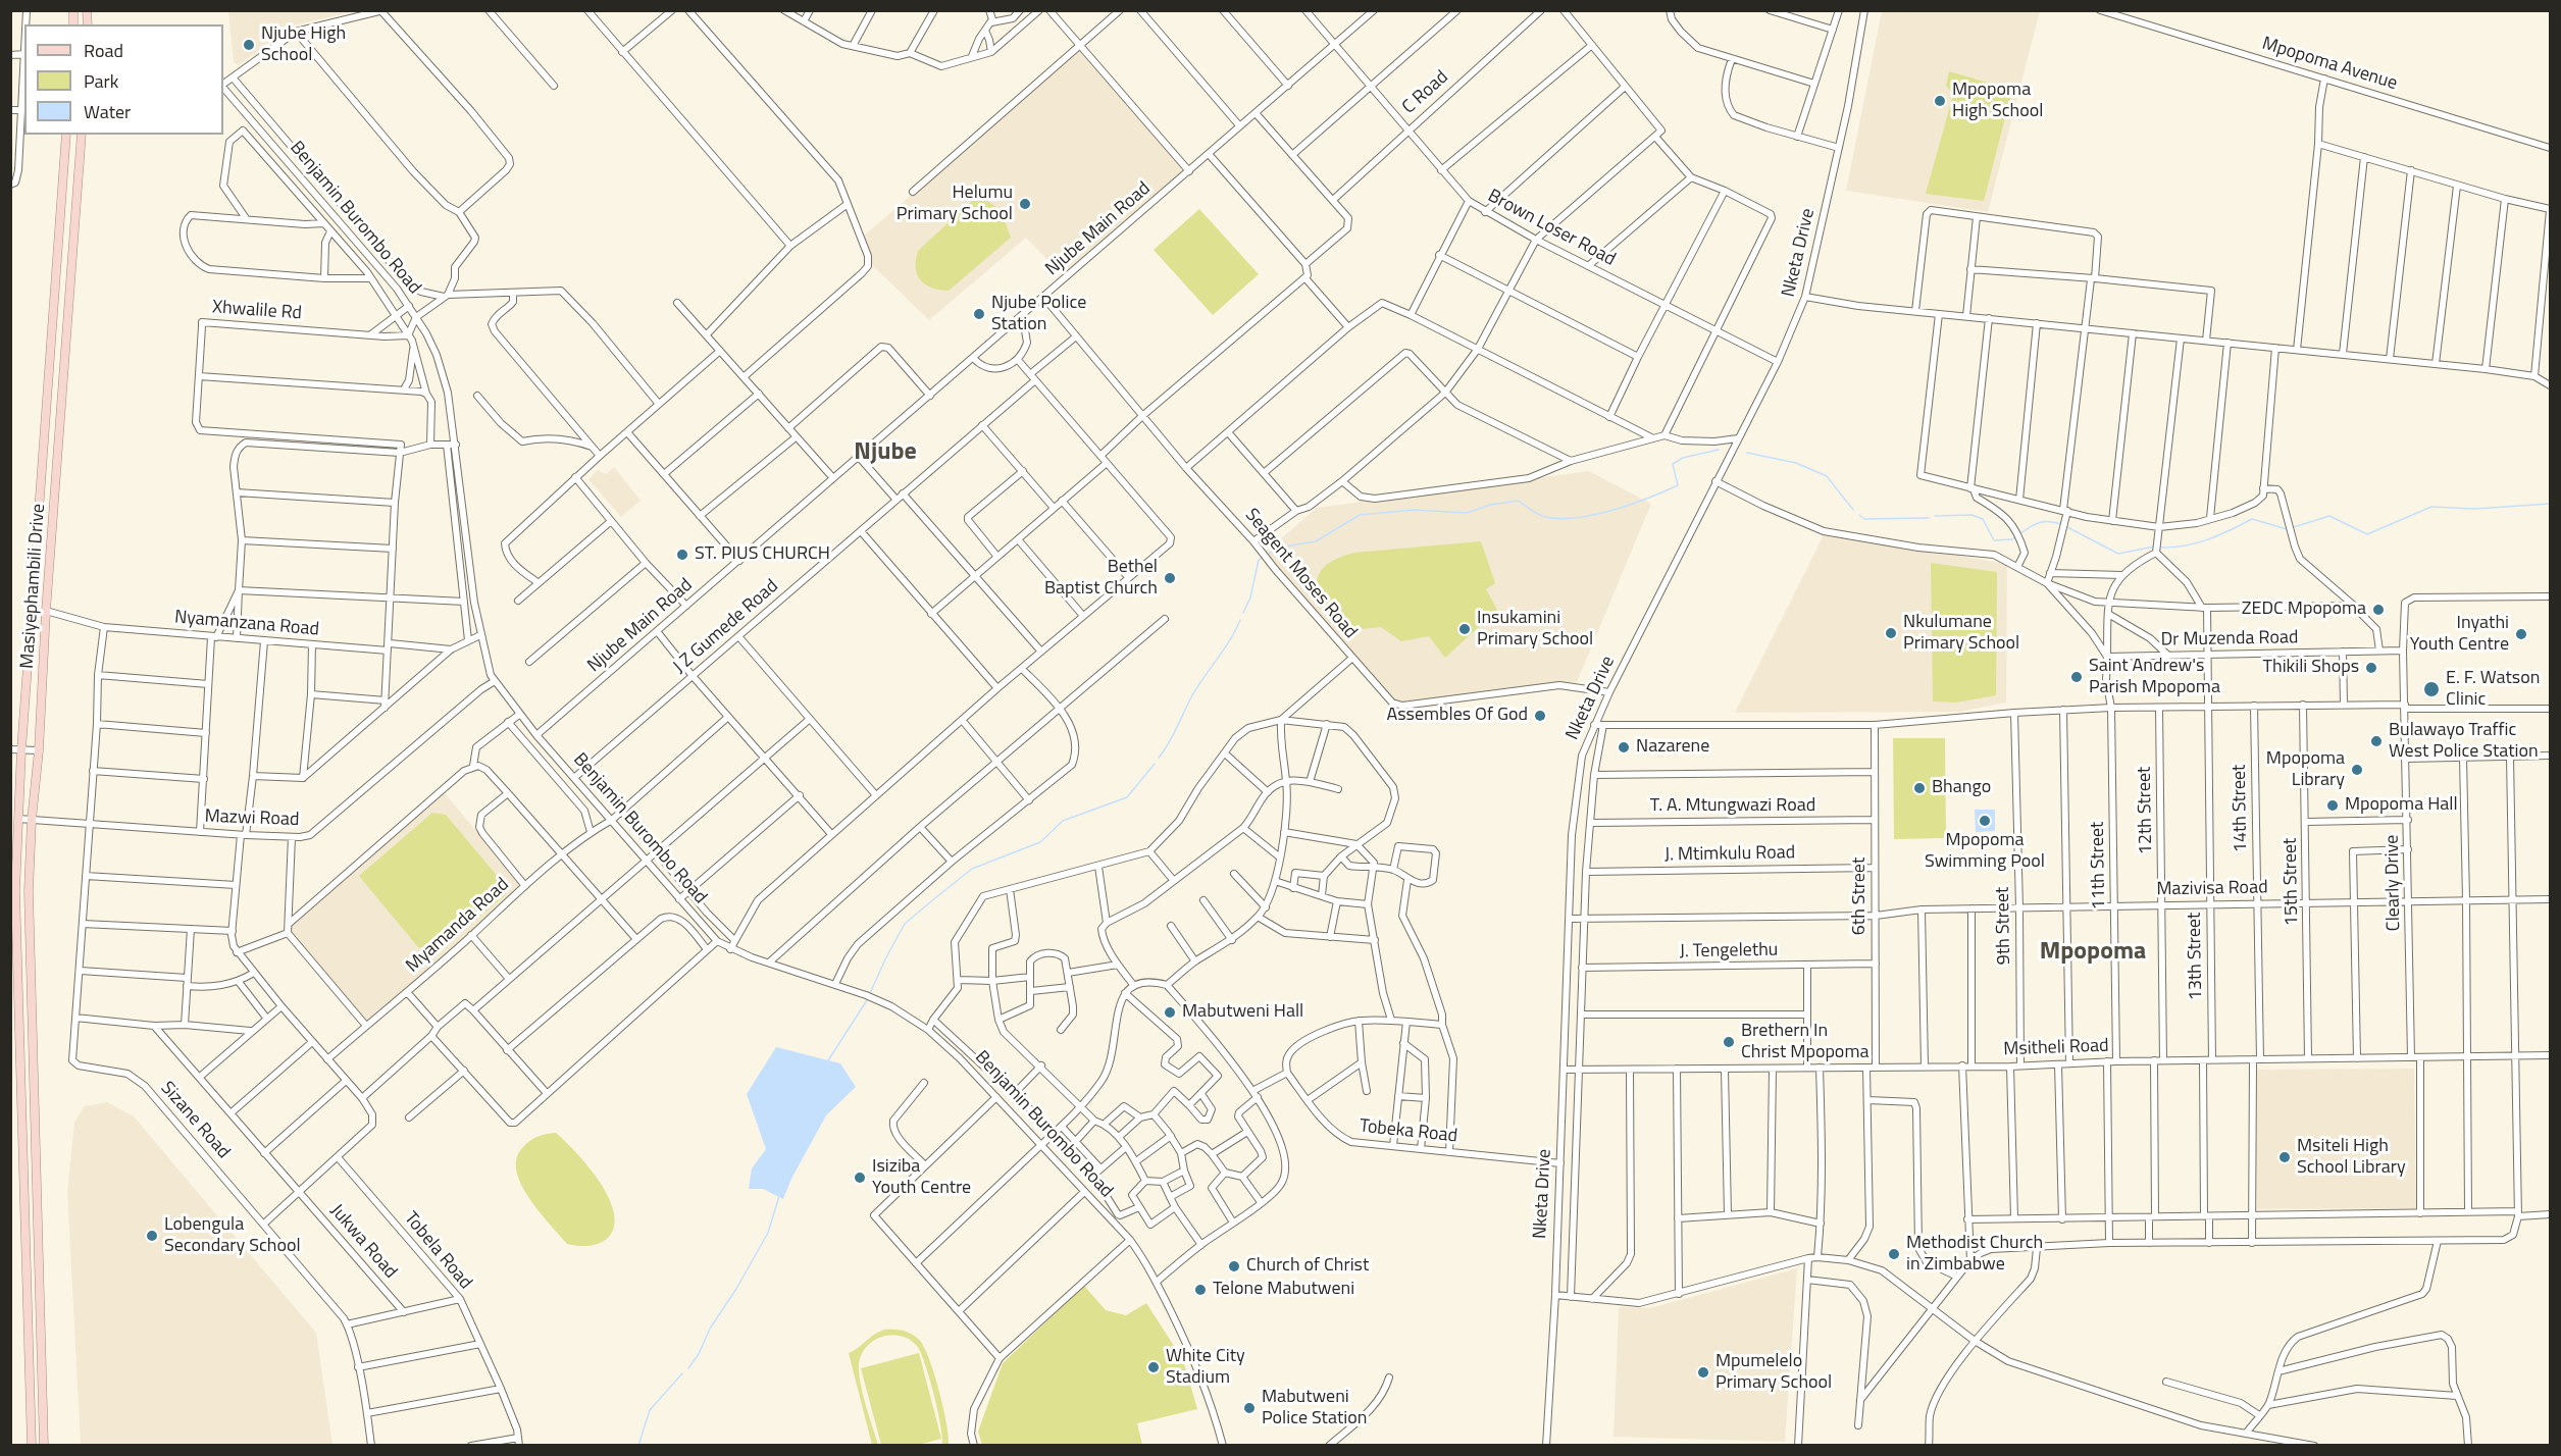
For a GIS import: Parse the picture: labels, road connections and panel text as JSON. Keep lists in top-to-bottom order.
{
  "streets": {
    "main road": ["Masiyephambili Drive"],
    "street": [
      "Mpopoma Avenue",
      "C Road",
      "Benjamin Burombo Road",
      "Brown Loser Road",
      "Njube Main Road",
      "Nketa Drive",
      "Xhwalile Rd",
      "Seagent Moses Road",
      "Nyamanzana Road",
      "J Z Gumede Road",
      "Dr Muzenda Road",
      "T. A. Mtungwazi Road",
      "14th Street",
      "12th Street",
      "Mazwi Road",
      "J. Mtimkulu Road",
      "11th Street",
      "15th Street",
      "Clearly Drive",
      "Mazivisa Road",
      "6th Street",
      "Myamanda Road",
      "9th Street",
      "J. Tengelethu",
      "13th Street",
      "Msitheli Road",
      "Sizane Road",
      "Tobeka Road",
      "Jukwa Road",
      "Tobela Road"
    ]
  },
  "crossings": [
    ["C Road", "Brown Loser Road"],
    ["Benjamin Burombo Road", "Njube Main Road"],
    ["Benjamin Burombo Road", "J Z Gumede Road"],
    ["Benjamin Burombo Road", "Mazwi Road"],
    ["Benjamin Burombo Road", "Myamanda Road"],
    ["Brown Loser Road", "Njube Main Road"],
    ["Brown Loser Road", "Nketa Drive"],
    ["Njube Main Road", "Seagent Moses Road"],
    ["Nketa Drive", "Seagent Moses Road"],
    ["Nketa Drive", "Mazivisa Road"],
    ["Nketa Drive", "Msitheli Road"],
    ["Nketa Drive", "Tobeka Road"],
    ["Seagent Moses Road", "J Z Gumede Road"],
    ["Masiyephambili Drive", "Nyamanzana Road"],
    ["Masiyephambili Drive", "Mazwi Road"],
    ["Nyamanzana Road", "Sizane Road"],
    ["Dr Muzenda Road", "Clearly Drive"],
    ["Dr Muzenda Road", "13th Street"],
    ["T. A. Mtungwazi Road", "6th Street"],
    ["14th Street", "Mazivisa Road"],
    ["14th Street", "Msitheli Road"],
    ["12th Street", "Mazivisa Road"],
    ["12th Street", "Msitheli Road"],
    ["Mazwi Road", "Sizane Road"],
    ["J. Mtimkulu Road", "6th Street"],
    ["11th Street", "Mazivisa Road"],
    ["11th Street", "Msitheli Road"],
    ["15th Street", "Mazivisa Road"],
    ["15th Street", "Msitheli Road"],
    ["Clearly Drive", "Mazivisa Road"],
    ["Clearly Drive", "Msitheli Road"],
    ["Mazivisa Road", "6th Street"],
    ["Mazivisa Road", "9th Street"],
    ["Mazivisa Road", "13th Street"],
    ["6th Street", "J. Tengelethu"],
    ["6th Street", "Msitheli Road"],
    ["9th Street", "Msitheli Road"],
    ["13th Street", "Msitheli Road"]
  ],
  "districts": ["Njube", "Mpopoma"],
  "places": [
    "Njube High School",
    "Mpopoma High School",
    "Helumu Primary School",
    "Njube Police Station",
    "ST. PIUS CHURCH",
    "Bethel Baptist Church",
    "ZEDC Mpopoma",
    "Insukamini Primary School",
    "Nkulumane Primary School",
    "Inyathi Youth Centre",
    "Thikili Shops",
    "Saint Andrew's Parish Mpopoma",
    "E. F. Watson Clinic",
    "Assembles Of God",
    "Bulawayo Traffic West Police Station",
    "Nazarene",
    "Mpopoma Library",
    "Bhango",
    "Mpopoma Hall",
    "Mpopoma Swimming Pool",
    "Mabutweni Hall",
    "Brethern In Christ Mpopoma",
    "Msiteli High School Library",
    "Isiziba Youth Centre",
    "Lobengula Secondary School",
    "Methodist Church in Zimbabwe",
    "Church of Christ",
    "Telone Mabutweni",
    "White City Stadium",
    "Mpumelelo Primary School",
    "Mabutweni Police Station"
  ],
  "legend": ["Road", "Park", "Water"]
}
